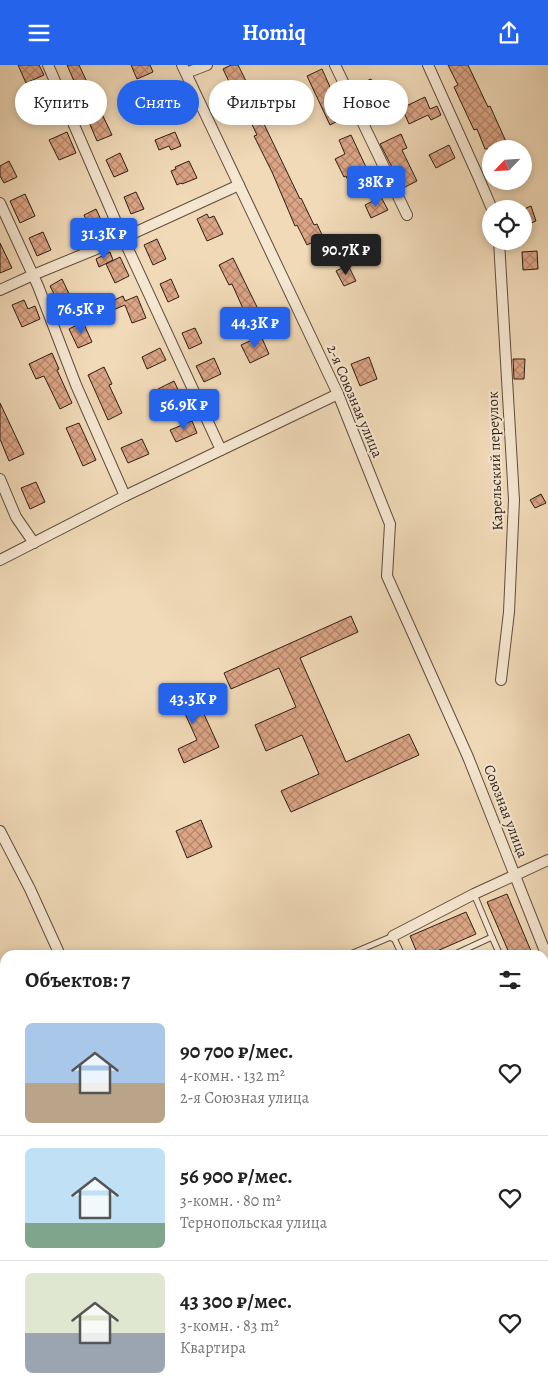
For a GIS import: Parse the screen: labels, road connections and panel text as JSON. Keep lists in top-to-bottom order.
{
  "streets": {
    "street": ["2-я Союзная улица", "Карельский переулок", "Союзная улица"]
  },
  "crossings": [
    ["2-я Союзная улица", "Союзная улица"]
  ],
  "north": "bottom left",
  "page": {
    "header": "Homiq",
    "chip": [
      "Купить",
      "Снять",
      "Фильтры",
      "Новое"
    ],
    "price": [
      "38K ₽",
      "31.3K ₽",
      "90.7K ₽",
      "76.5K ₽",
      "44.3K ₽",
      "56.9K ₽",
      "43.3K ₽"
    ],
    "heading": "Объектов: 7",
    "list": [
      {
        "name": "90 700 ₽/мес.",
        "note": "4-комн. · 132 m² · 2-я Союзная улица"
      },
      {
        "name": "56 900 ₽/мес.",
        "note": "3-комн. · 80 m² · Тернопольская улица"
      },
      {
        "name": "43 300 ₽/мес.",
        "note": "3-комн. · 83 m² · Квартира"
      }
    ]
  }
}
